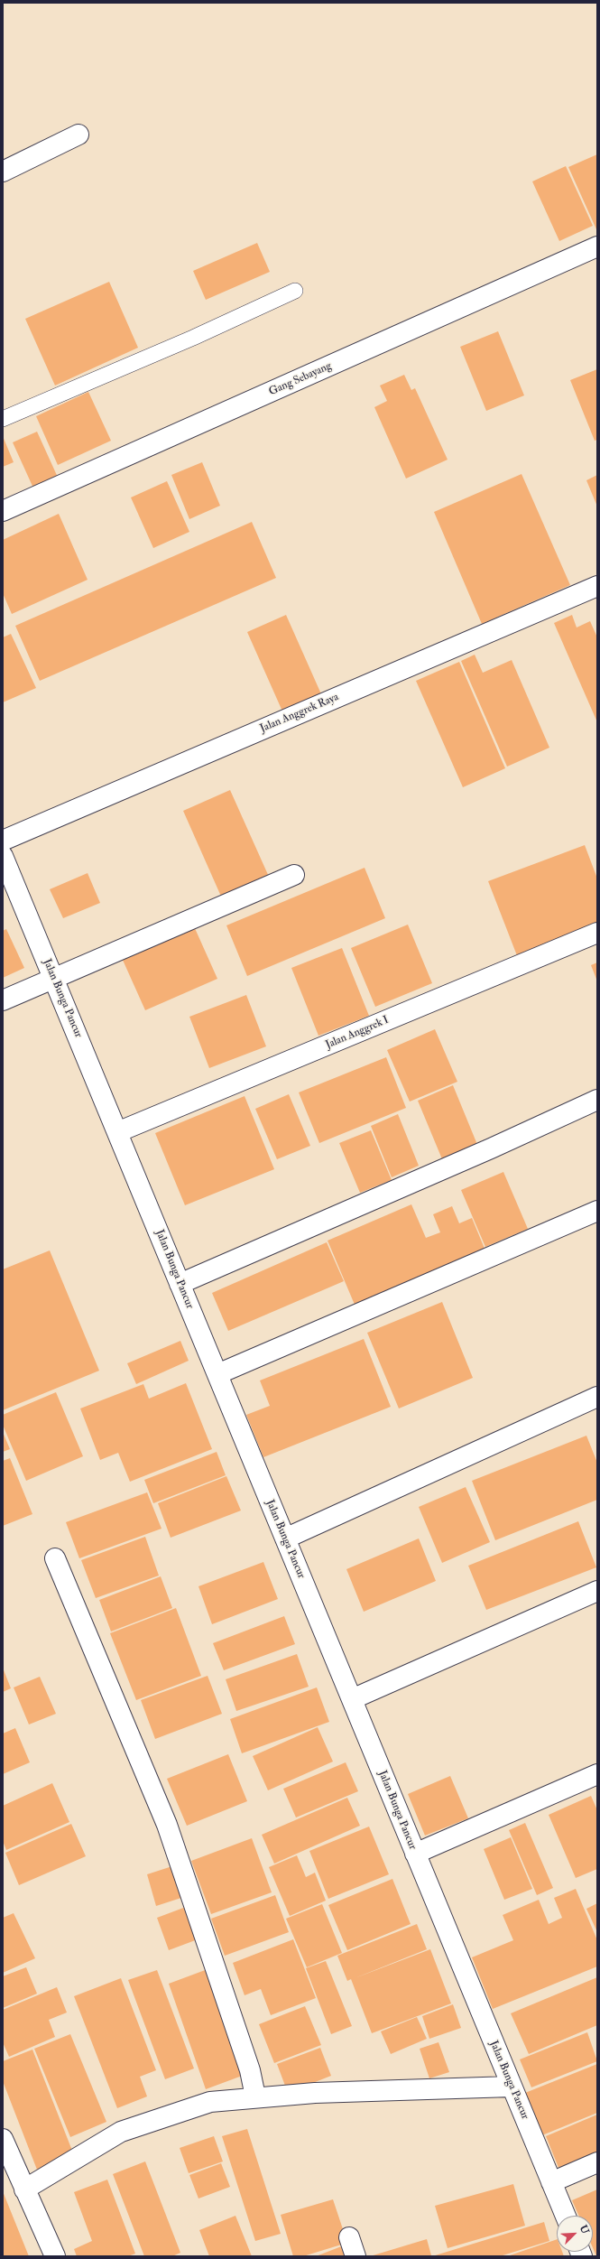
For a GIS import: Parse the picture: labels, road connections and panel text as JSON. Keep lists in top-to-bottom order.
{
  "streets": {
    "street": [
      "Gang Sebayang",
      "Jalan Anggrek Raya",
      "Jalan Bunga Pancur",
      "Jalan Anggrek I"
    ]
  },
  "crossings": [
    ["Jalan Bunga Pancur", "Jalan Anggrek I"]
  ],
  "north": "top right"
}
